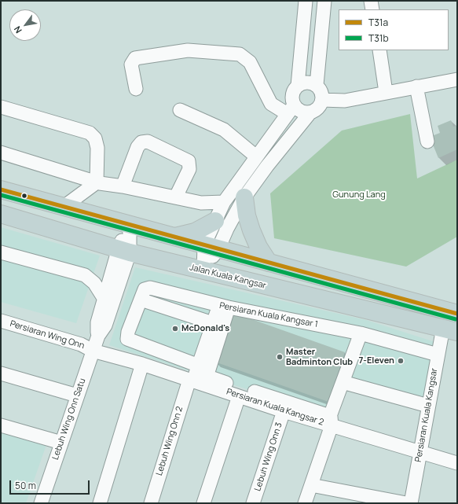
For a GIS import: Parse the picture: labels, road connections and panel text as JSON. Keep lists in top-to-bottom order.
{
  "streets": {
    "highway": ["Jalan Kuala Kangsar"],
    "street": [
      "Persiaran Kuala Kangsar 1",
      "Persiaran Wing Onn",
      "Persiaran Kuala Kangsar 2",
      "Persiaran Kuala Kangsar",
      "Lebuh Wing Onn Satu",
      "Lebuh Wing Onn 2",
      "Lebuh Wing Onn 3"
    ]
  },
  "crossings": [
    ["Jalan Kuala Kangsar", "Persiaran Kuala Kangsar"],
    ["Jalan Kuala Kangsar", "Lebuh Wing Onn Satu"],
    ["Persiaran Kuala Kangsar 1", "Persiaran Kuala Kangsar"],
    ["Persiaran Kuala Kangsar 1", "Lebuh Wing Onn 2"],
    ["Persiaran Wing Onn", "Persiaran Kuala Kangsar 2"],
    ["Persiaran Wing Onn", "Lebuh Wing Onn Satu"],
    ["Persiaran Kuala Kangsar 2", "Persiaran Kuala Kangsar"],
    ["Persiaran Kuala Kangsar 2", "Lebuh Wing Onn Satu"],
    ["Persiaran Kuala Kangsar 2", "Lebuh Wing Onn 2"],
    ["Persiaran Kuala Kangsar 2", "Lebuh Wing Onn 3"]
  ],
  "parks": ["Gunung Lang"],
  "places": ["McDonald's", "Master Badminton Club", "7-Eleven"],
  "lines": ["transit line T31a", "transit line T31b"],
  "legend": ["T31a", "T31b"],
  "scale_bar": "50 m",
  "north": "bottom left"
}
